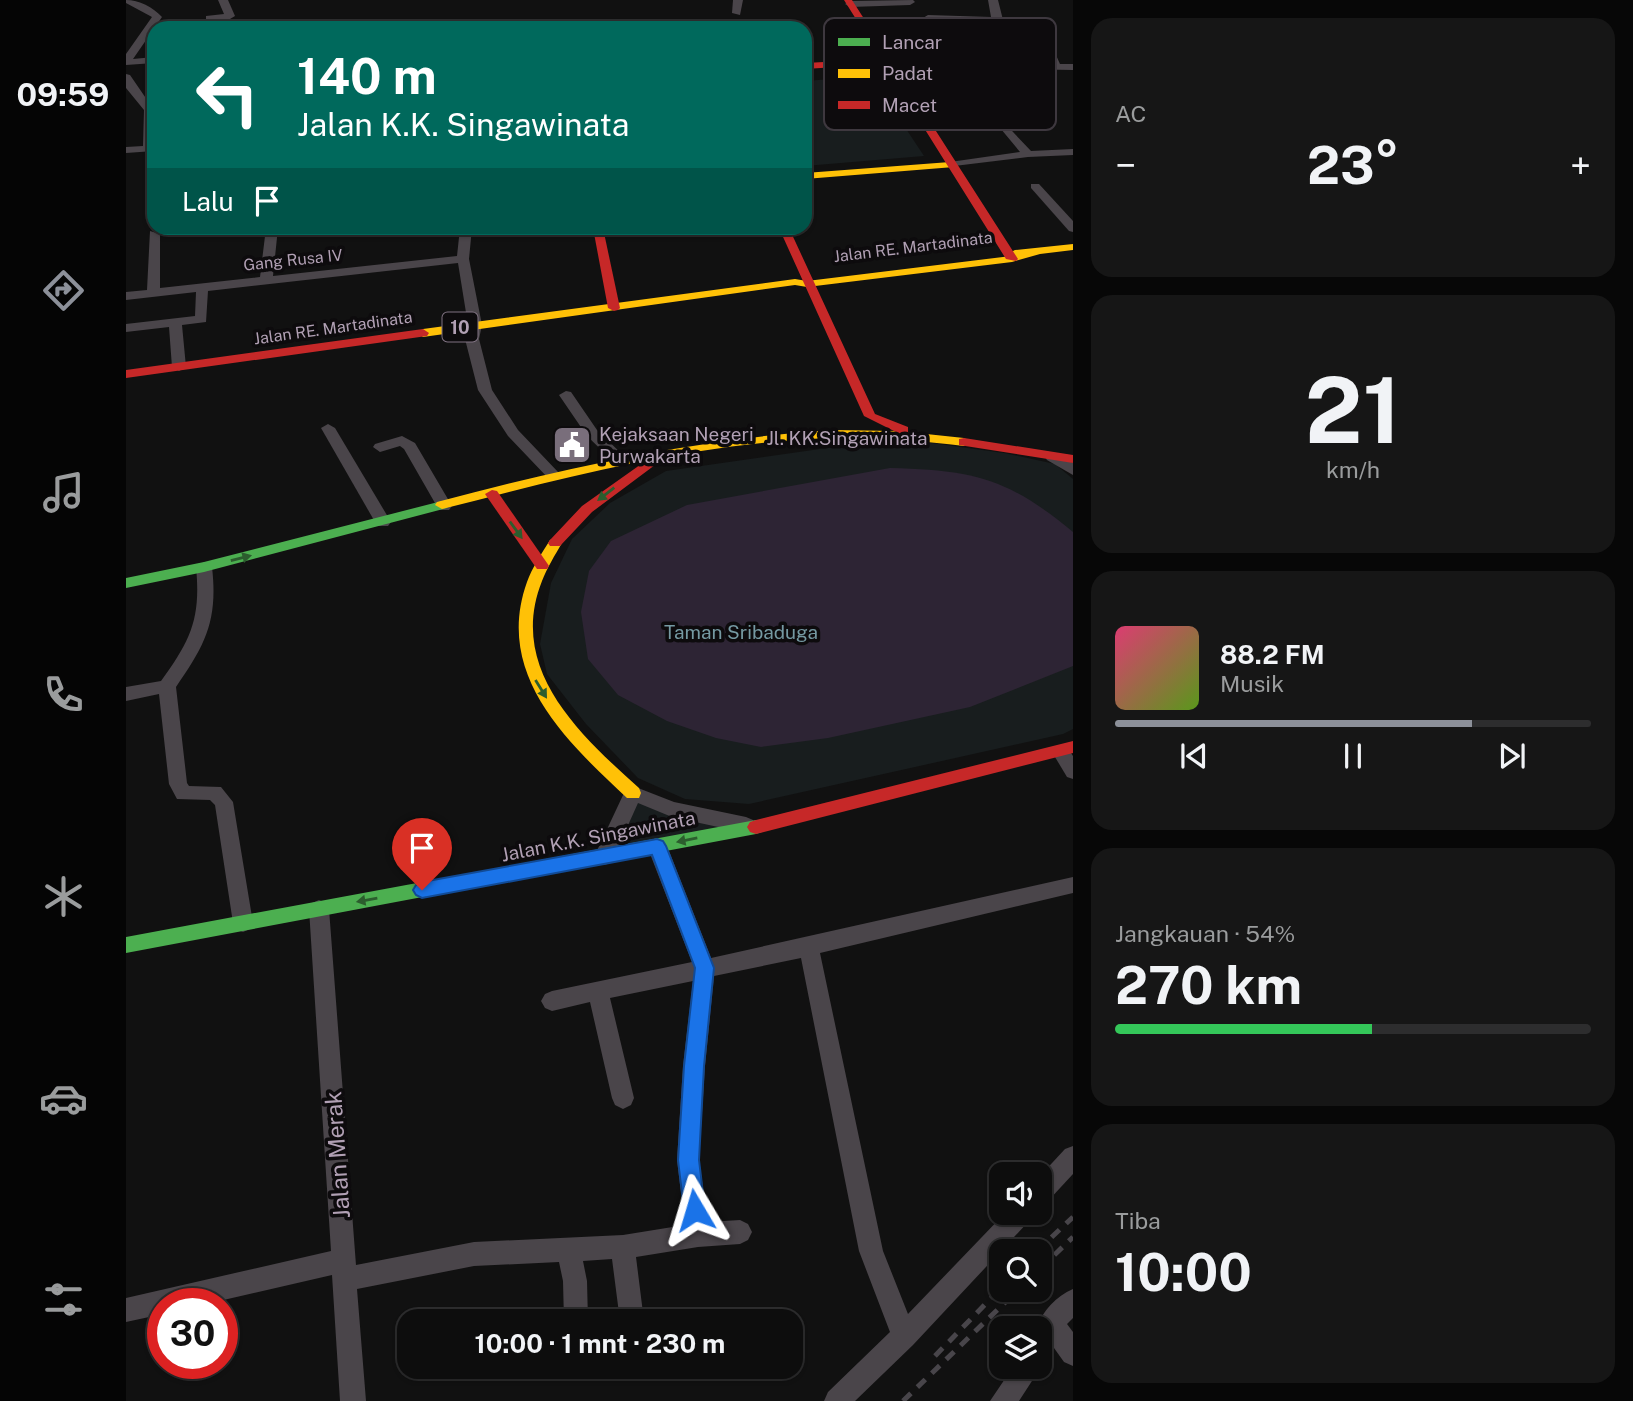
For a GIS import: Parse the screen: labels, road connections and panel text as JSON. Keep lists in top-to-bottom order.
{
  "streets": {
    "main road": [
      "Jalan RE. Martadinata",
      "10",
      "Jl. KK.Singawinata",
      "Jalan K.K. Singawinata"
    ],
    "street": ["Gang Rusa IV", "Jalan Merak"]
  },
  "crossings": [
    ["Jl. KK.Singawinata", "Jalan K.K. Singawinata"],
    ["Jalan K.K. Singawinata", "Jalan Merak"]
  ],
  "one_way": ["Jalan K.K. Singawinata"],
  "parks": ["Taman Sribaduga"],
  "places": {
    "public building": ["Kejaksaan Negeri Purwakarta"]
  },
  "legend": ["Lancar", "Padat", "Macet"],
  "page": {
    "tabs": "09:59",
    "tile": [
      "AC",
      ["21", "km/h"],
      ["Jangkauan · 54%", "270 km"],
      ["Tiba", "10:00"]
    ],
    "turn": ["140 m", "Jalan K.K. Singawinata"],
    "heat": ["−", "23°", "+"],
    "then": "Lalu",
    "song": ["88.2 FM", "Musik"],
    "limit": "30",
    "trip": "10:00 · 1 mnt · 230 m"
  }
}
